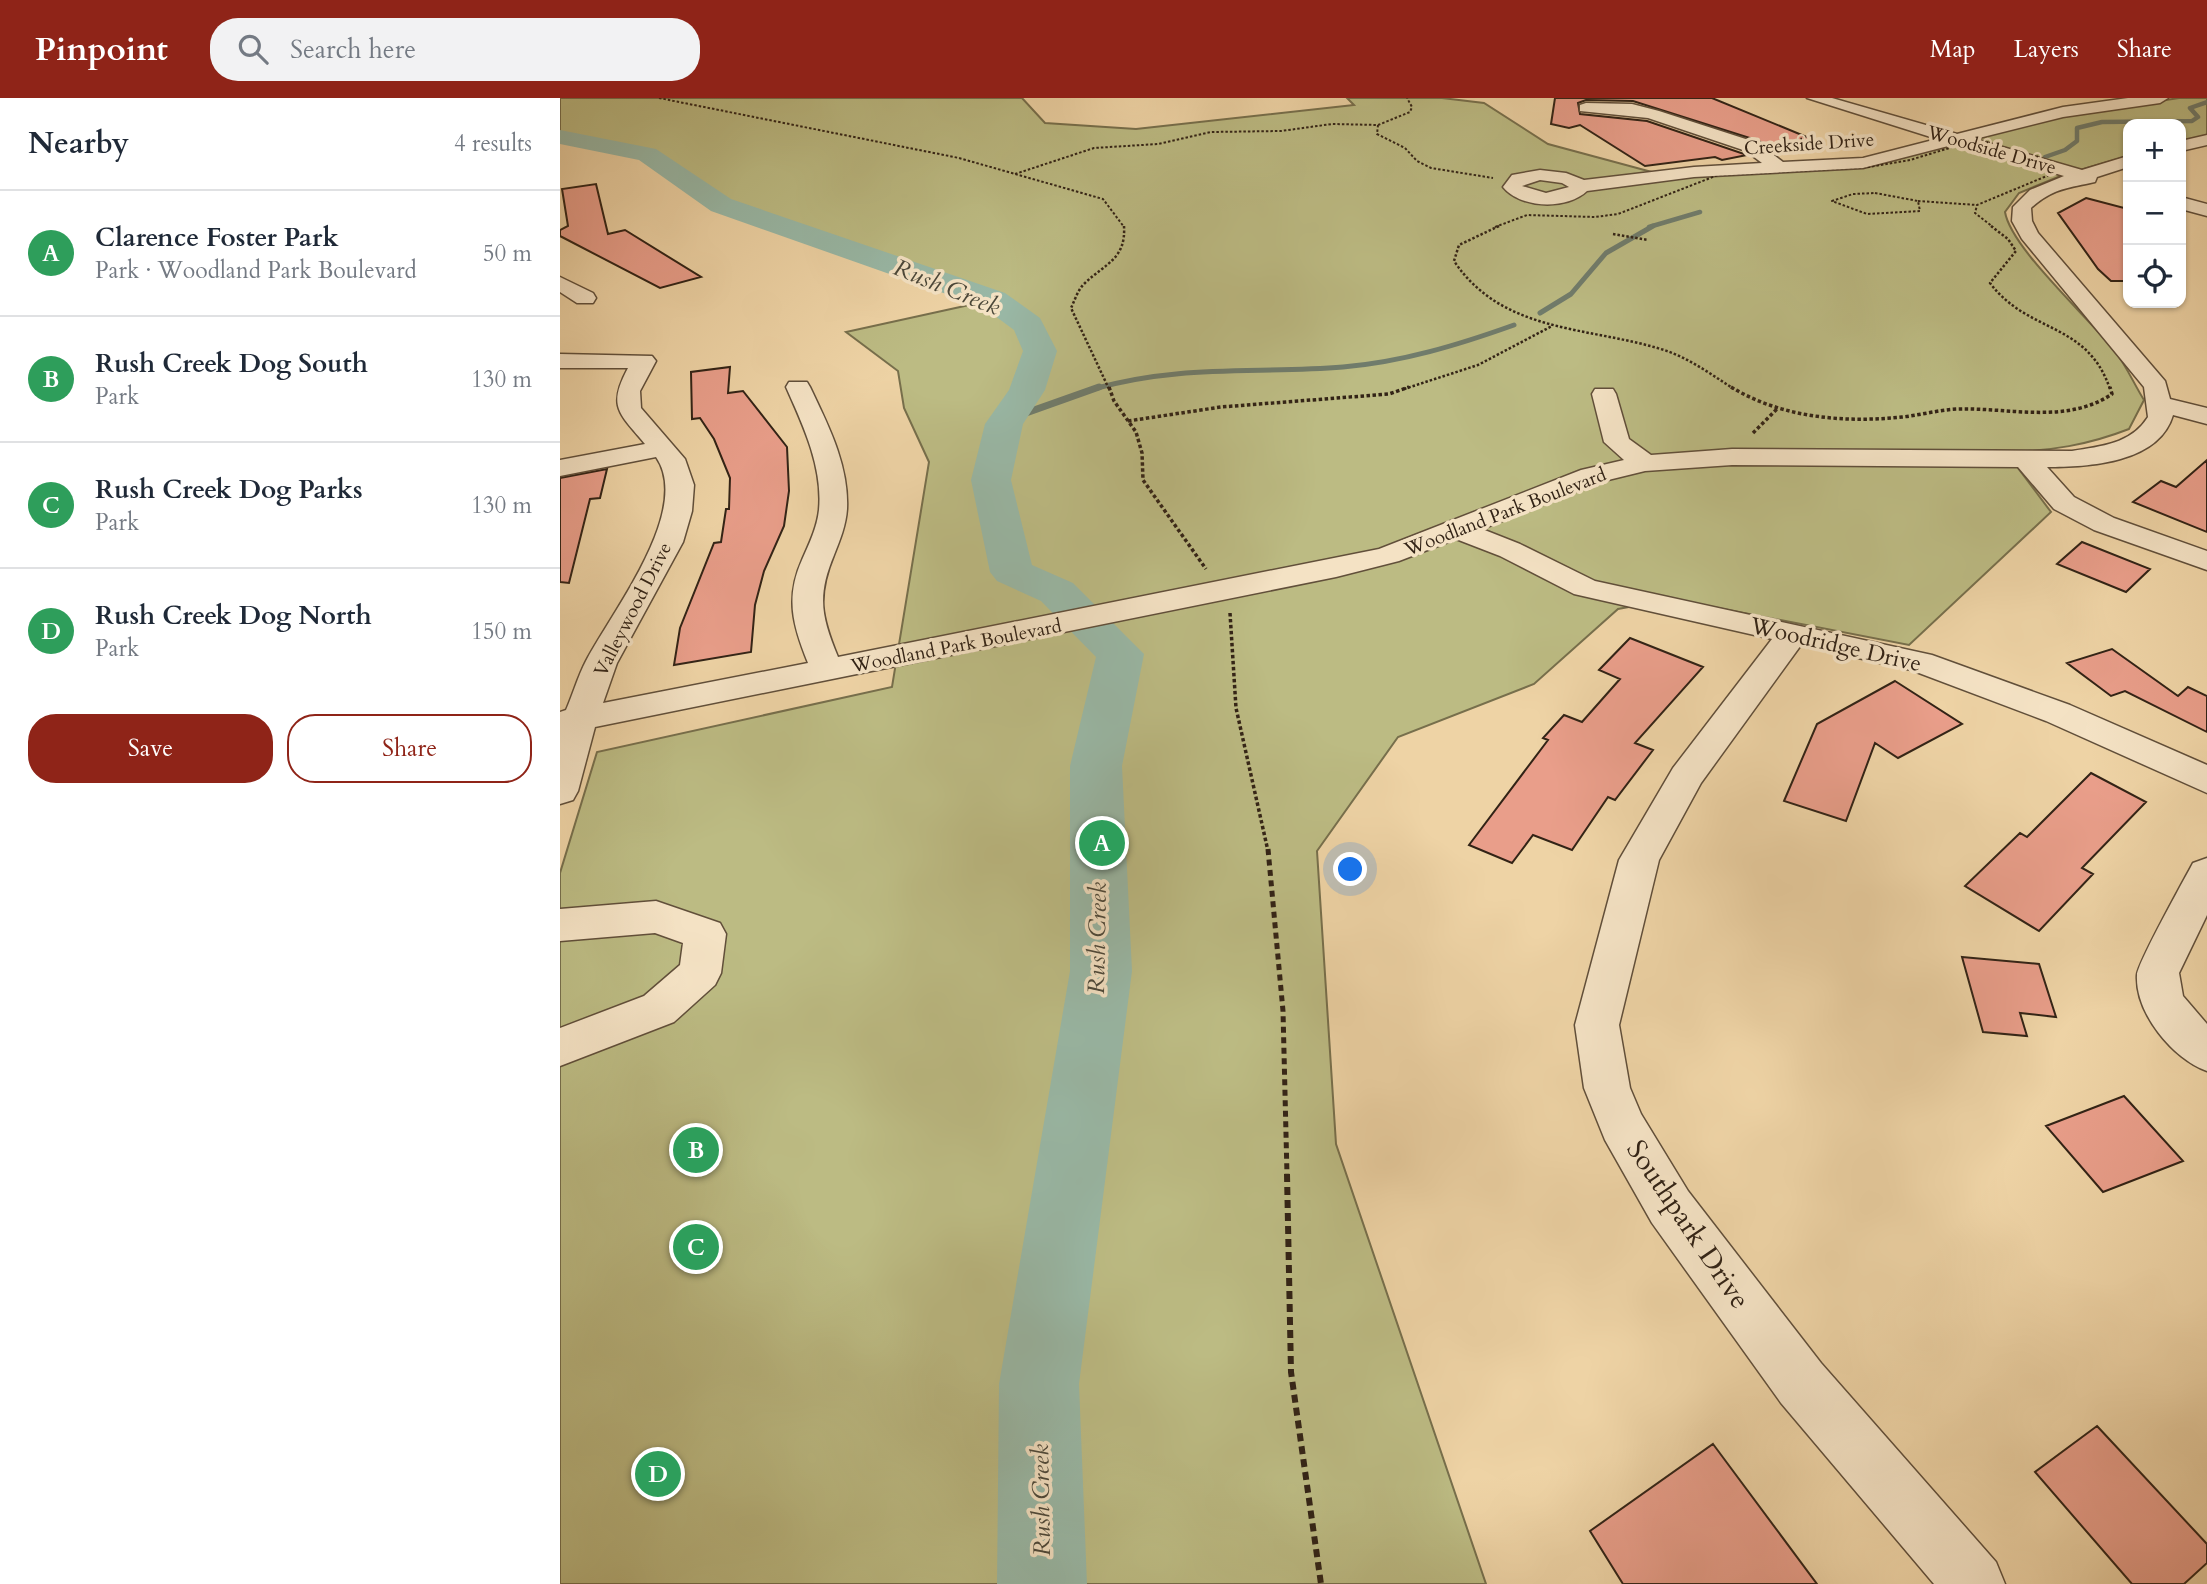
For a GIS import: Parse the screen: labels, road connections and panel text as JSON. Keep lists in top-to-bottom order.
{
  "streets": {
    "street": [
      "Creekside Drive",
      "Woodside Drive",
      "Woodland Park Boulevard",
      "Valleywood Drive",
      "Woodridge Drive",
      "Southpark Drive"
    ]
  },
  "crossings": [
    ["Creekside Drive", "Woodside Drive"],
    ["Woodland Park Boulevard", "Valleywood Drive"],
    ["Woodland Park Boulevard", "Woodridge Drive"],
    ["Woodridge Drive", "Southpark Drive"]
  ],
  "water": ["Rush Creek"],
  "page": {
    "header": "Pinpoint",
    "search": "Search here",
    "nav": ["Map", "Layers", "Share"],
    "heading": ["Nearby", "4 results"],
    "map_buttons": ["+", "−"],
    "list": [
      {
        "mark": "A",
        "name": "Clarence Foster Park",
        "note": "Park · Woodland Park Boulevard",
        "value": "50 m"
      },
      {
        "mark": "B",
        "name": "Rush Creek Dog South",
        "note": "Park",
        "value": "130 m"
      },
      {
        "mark": "C",
        "name": "Rush Creek Dog Parks",
        "note": "Park",
        "value": "130 m"
      },
      {
        "mark": "D",
        "name": "Rush Creek Dog North",
        "note": "Park",
        "value": "150 m"
      }
    ],
    "buttons": ["Save", "Share"],
    "pins": [
      "A",
      "B",
      "C",
      "D"
    ]
  }
}
